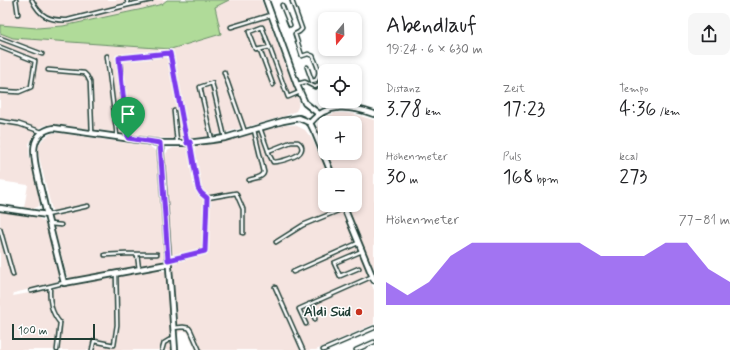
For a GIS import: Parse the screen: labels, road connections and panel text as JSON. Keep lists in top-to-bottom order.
{
  "places": ["Aldi Süd"],
  "scale_bar": "100 m",
  "north": "bottom",
  "page": {
    "heading": ["Abendlauf", "19:24 · 6 × 630 m"],
    "map_buttons": ["+", "−"],
    "stats": [
      ["Distanz", "3.78 km"],
      ["Zeit", "17:23"],
      ["Tempo", "4:36 /km"],
      ["Höhenmeter", "30 m"],
      ["Puls", "168 bpm"],
      ["kcal", "273"]
    ],
    "chart": ["Höhenmeter", "77–81 m"],
    "scale": "100 m"
  }
}
